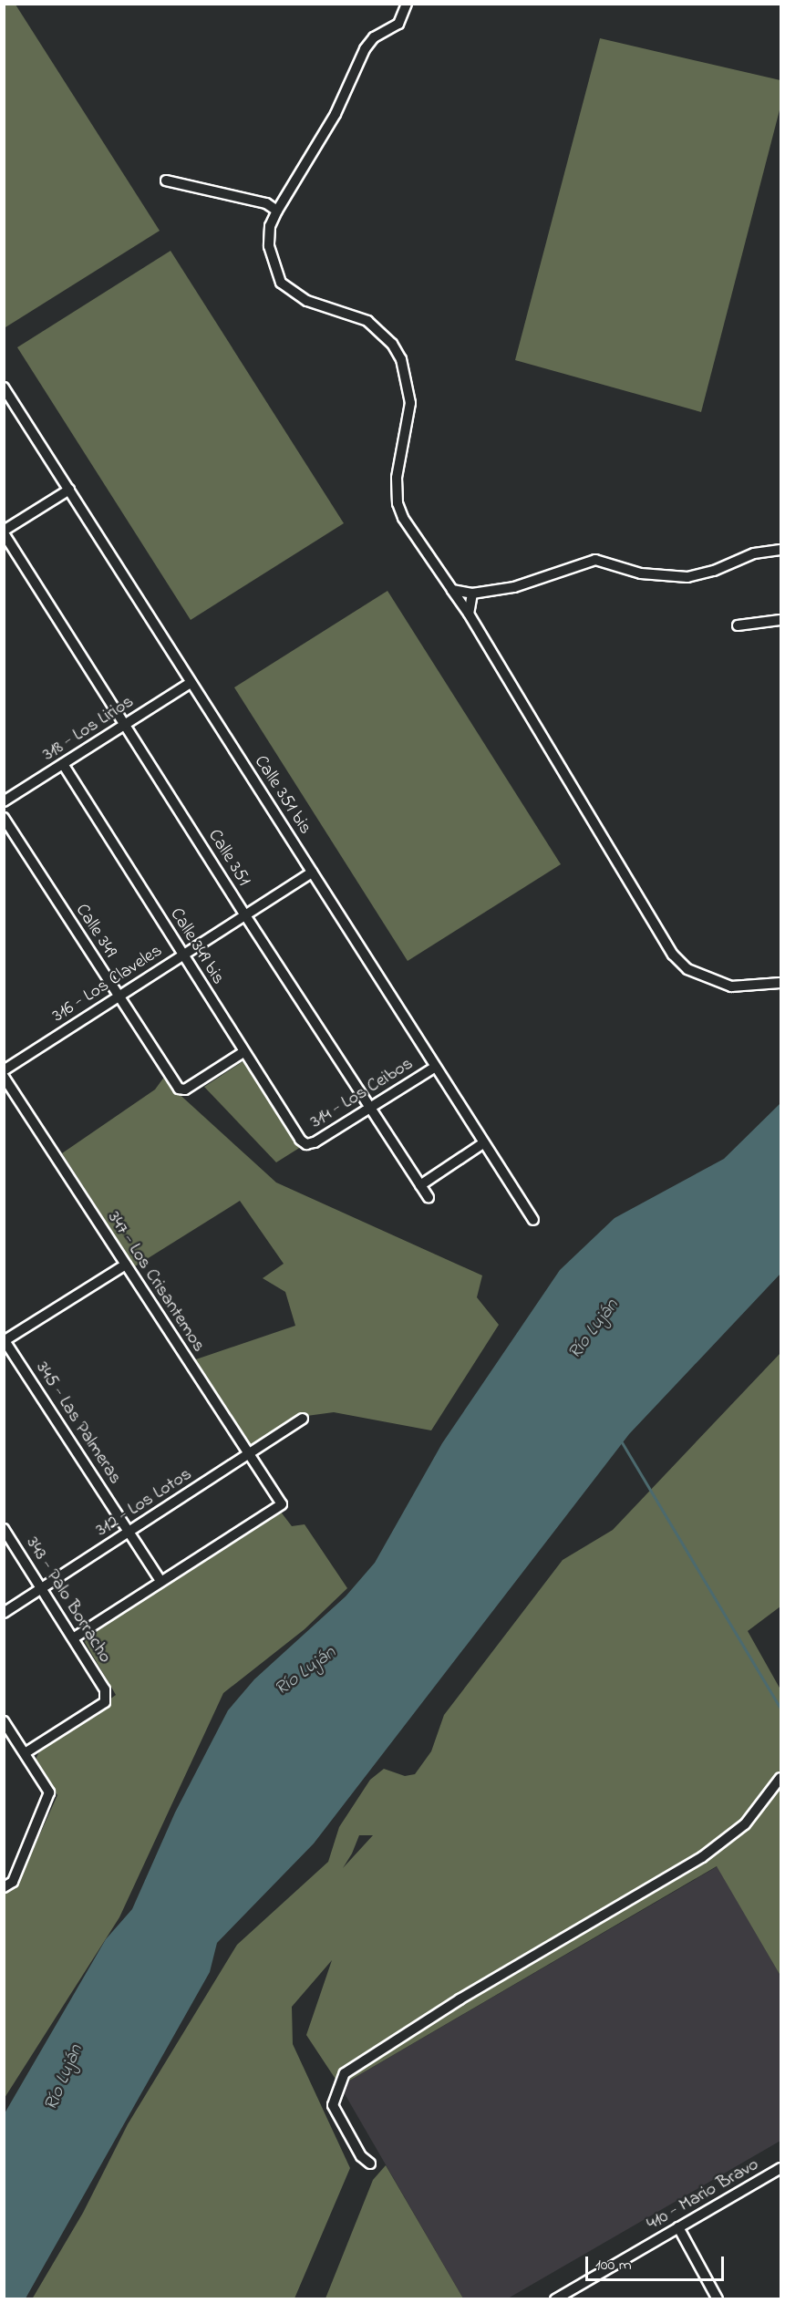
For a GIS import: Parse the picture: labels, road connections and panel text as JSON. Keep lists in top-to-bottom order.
{
  "streets": {
    "street": [
      "318 - Los Lirios",
      "Calle 351 bis",
      "Calle 351",
      "Calle 349",
      "Calle 349 bis",
      "316 - Los Claveles",
      "314 - Los Ceibos",
      "347 - Los Crisantemos",
      "345 - Las Palmeras",
      "312 - Los Lotos",
      "343 - Palo Borracho",
      "410 - Mario Bravo"
    ]
  },
  "crossings": [
    ["318 - Los Lirios", "Calle 351 bis"],
    ["318 - Los Lirios", "Calle 351"],
    ["318 - Los Lirios", "Calle 349 bis"],
    ["Calle 351 bis", "316 - Los Claveles"],
    ["Calle 351 bis", "314 - Los Ceibos"],
    ["Calle 351", "316 - Los Claveles"],
    ["Calle 351", "314 - Los Ceibos"],
    ["Calle 349", "Calle 349 bis"],
    ["Calle 349", "316 - Los Claveles"],
    ["Calle 349 bis", "316 - Los Claveles"],
    ["Calle 349 bis", "314 - Los Ceibos"],
    ["347 - Los Crisantemos", "345 - Las Palmeras"],
    ["347 - Los Crisantemos", "312 - Los Lotos"],
    ["345 - Las Palmeras", "312 - Los Lotos"],
    ["312 - Los Lotos", "343 - Palo Borracho"]
  ],
  "water": ["Río Luján"],
  "scale_bar": "100 m"
}
